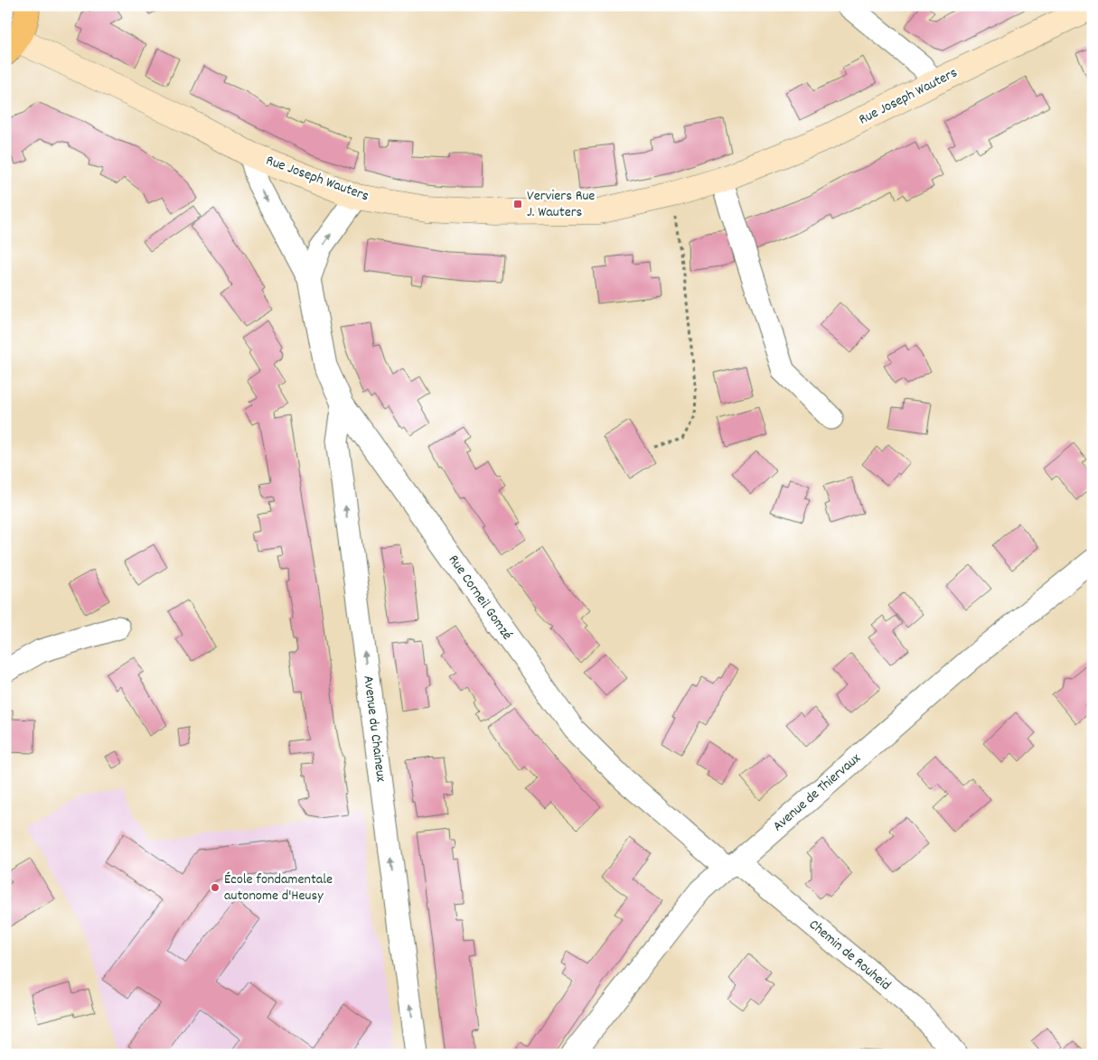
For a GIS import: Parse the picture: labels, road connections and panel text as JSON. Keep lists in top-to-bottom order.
{
  "streets": {
    "street": [
      "Rue Joseph Wauters",
      "Rue Corneil Gomzé",
      "Avenue du Chaineux",
      "Avenue de Thiervaux",
      "Chemin de Rouheid"
    ]
  },
  "crossings": [
    ["Rue Joseph Wauters", "Rue Corneil Gomzé"],
    ["Rue Corneil Gomzé", "Avenue du Chaineux"],
    ["Rue Corneil Gomzé", "Avenue de Thiervaux"],
    ["Rue Corneil Gomzé", "Chemin de Rouheid"],
    ["Avenue de Thiervaux", "Chemin de Rouheid"]
  ],
  "one_way": ["Avenue du Chaineux"],
  "places": {
    "transit": ["Verviers Rue J. Wauters"],
    "other": ["École fondamentale autonome d'Heusy"]
  }
}
